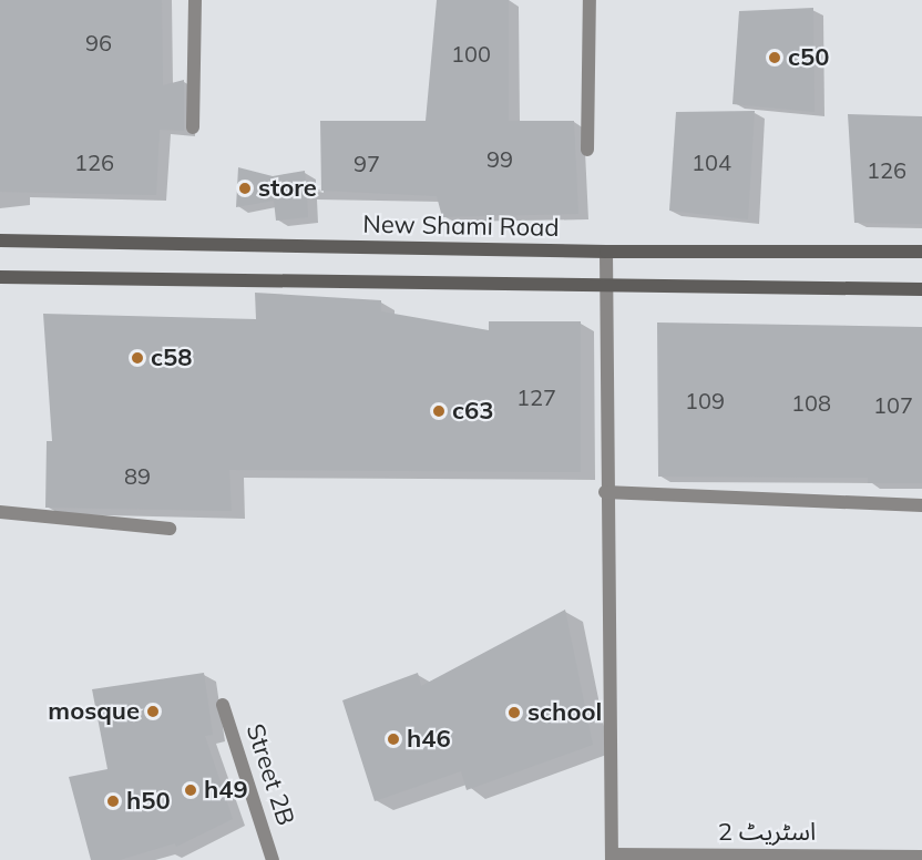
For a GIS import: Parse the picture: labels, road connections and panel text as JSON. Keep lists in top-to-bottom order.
{
  "streets": {
    "street": ["New Shami Road", "Street 2B", "اسٹریٹ 2"]
  },
  "places": [
    "c50",
    "store",
    "c58",
    "c63",
    "mosque",
    "school",
    "h46",
    "h49",
    "h50"
  ],
  "house_numbers": [
    "96",
    "100",
    "99",
    "126",
    "104",
    "97",
    "126",
    "127",
    "109",
    "108",
    "107",
    "89"
  ]
}
